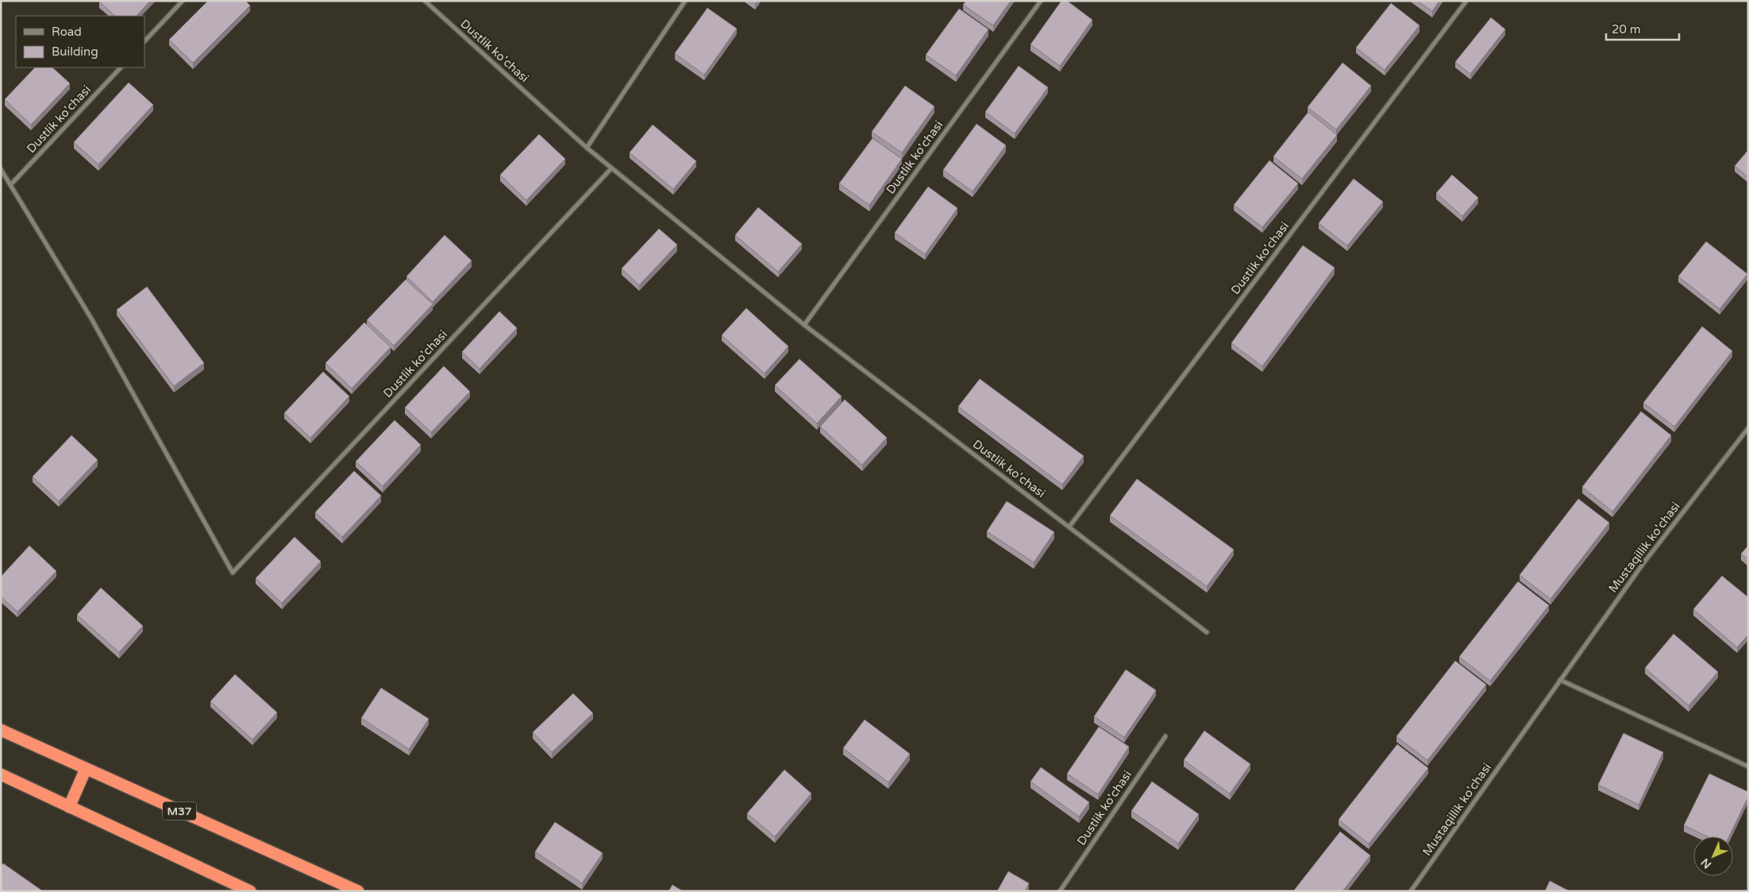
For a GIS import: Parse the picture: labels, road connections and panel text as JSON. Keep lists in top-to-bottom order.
{
  "streets": {
    "highway": ["M37"],
    "street": ["Dustlik ko'chasi", "Mustaqillik ko'chasi"]
  },
  "legend": ["Road", "Building"],
  "scale_bar": "20 m",
  "north": "bottom left"
}
